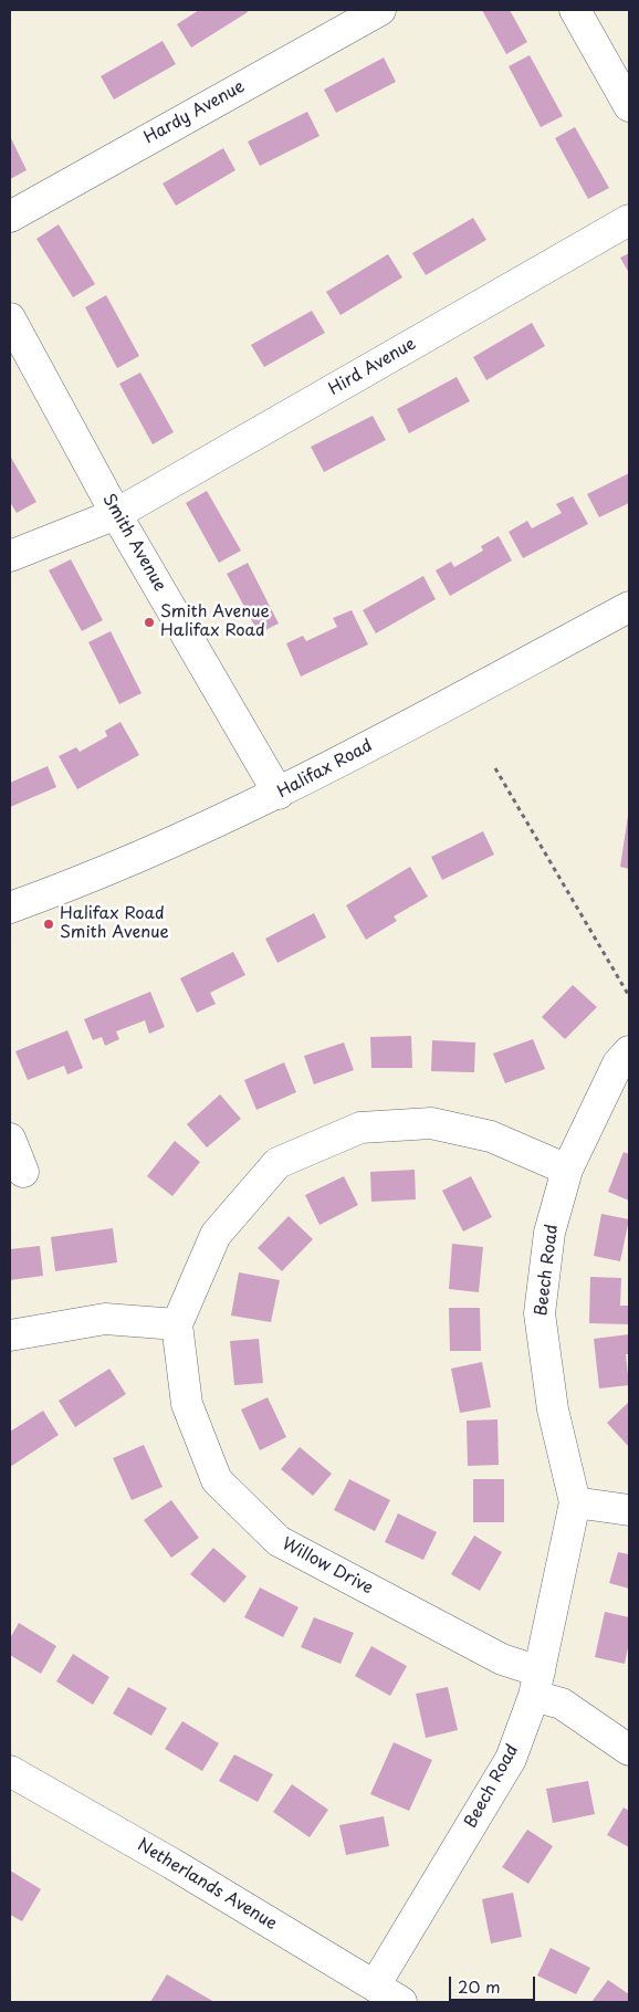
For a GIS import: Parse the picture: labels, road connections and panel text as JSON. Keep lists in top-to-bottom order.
{
  "streets": {
    "main road": [
      "Hardy Avenue",
      "Hird Avenue",
      "Smith Avenue",
      "Halifax Road",
      "Beech Road",
      "Willow Drive",
      "Netherlands Avenue"
    ]
  },
  "crossings": [
    ["Hird Avenue", "Smith Avenue"],
    ["Smith Avenue", "Halifax Road"],
    ["Beech Road", "Willow Drive"],
    ["Beech Road", "Netherlands Avenue"]
  ],
  "places": ["Smith Avenue Halifax Road", "Halifax Road Smith Avenue"],
  "scale_bar": "20 m"
}
